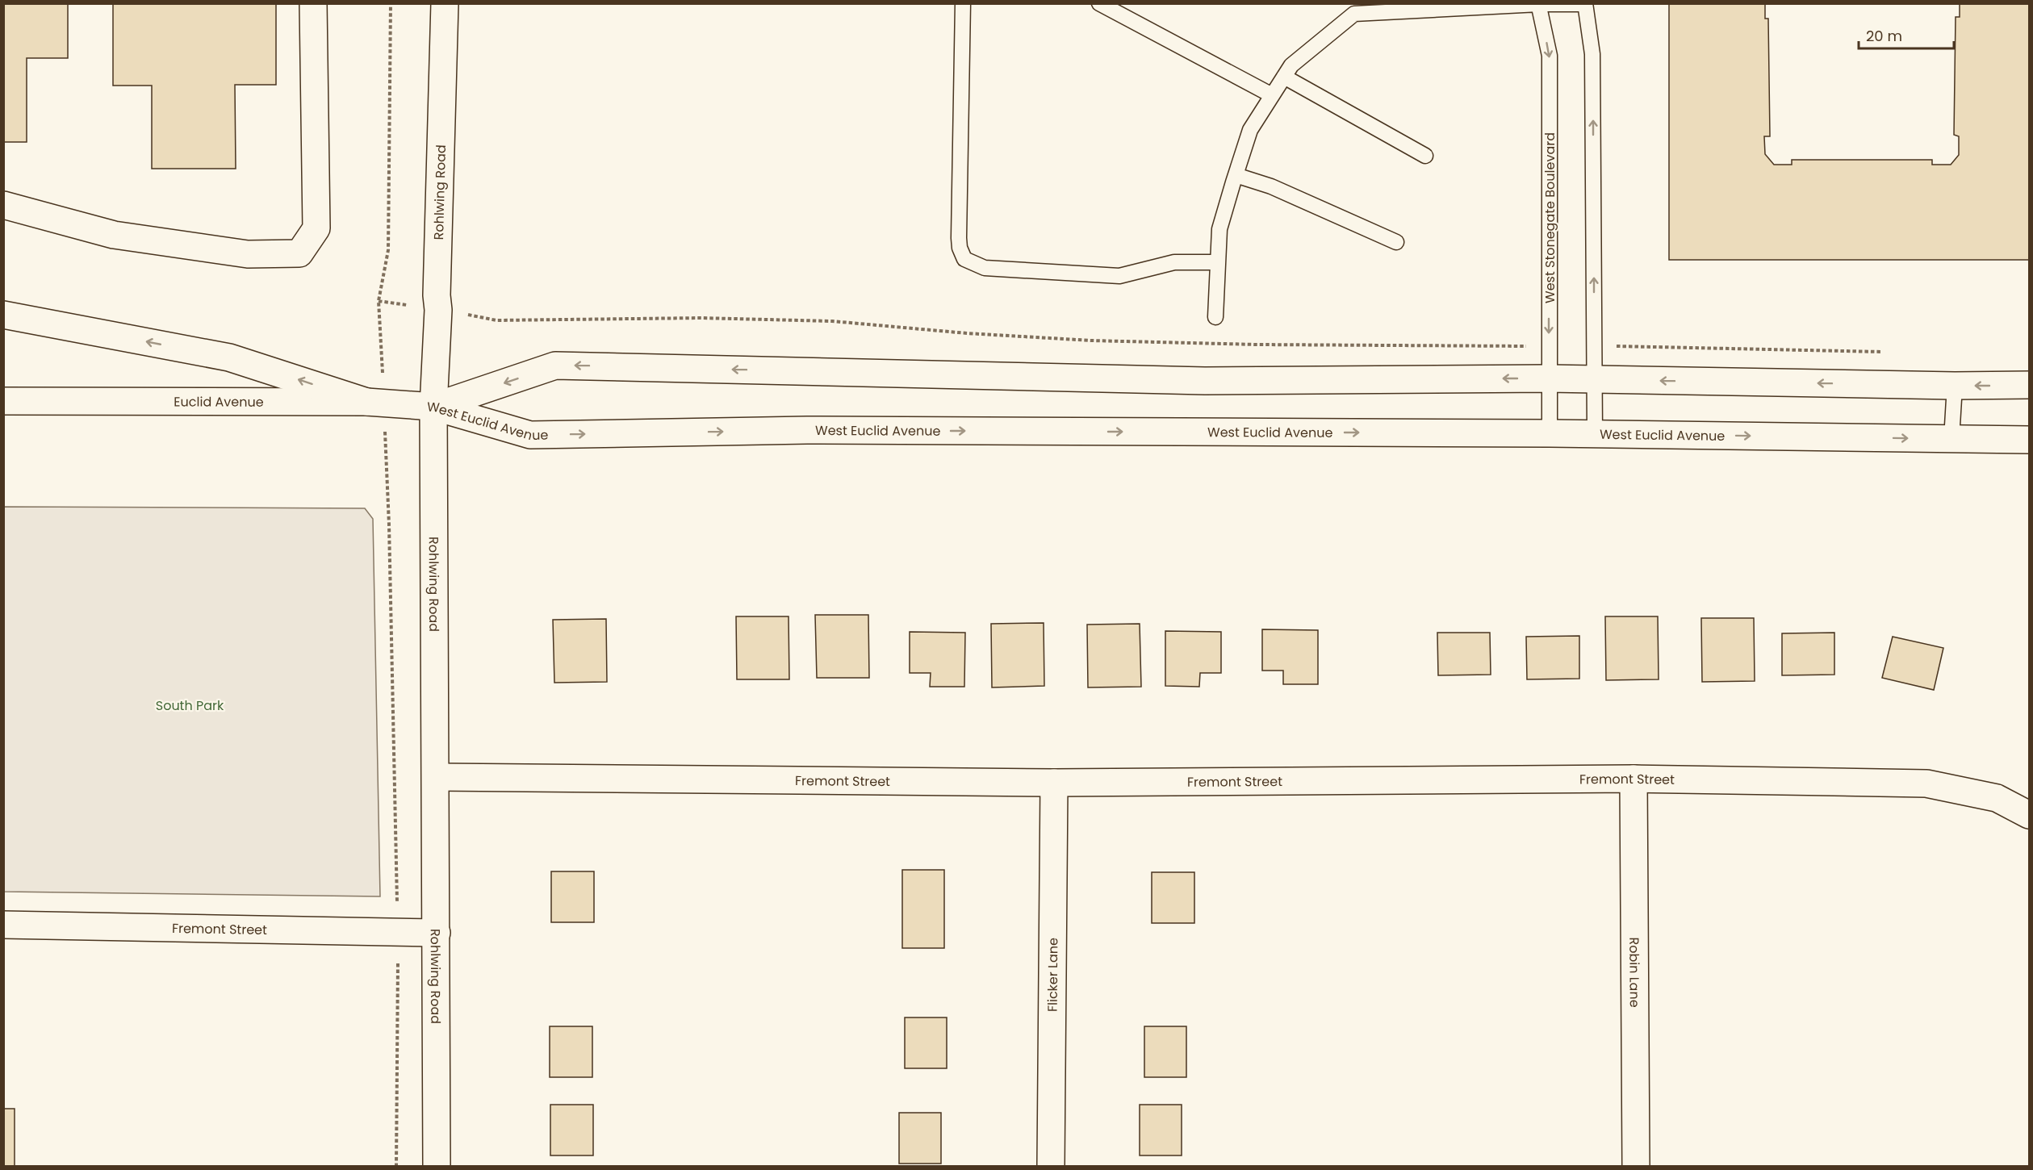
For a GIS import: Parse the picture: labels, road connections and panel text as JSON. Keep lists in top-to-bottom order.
{
  "streets": {
    "main road": [
      "Rohlwing Road",
      "Euclid Avenue",
      "West Euclid Avenue",
      "Fremont Street",
      "Robin Lane",
      "Flicker Lane"
    ],
    "lane": ["West Stonegate Boulevard"]
  },
  "crossings": [
    ["Rohlwing Road", "Euclid Avenue"],
    ["Rohlwing Road", "West Euclid Avenue"],
    ["Rohlwing Road", "Fremont Street"],
    ["West Stonegate Boulevard", "West Euclid Avenue"],
    ["Euclid Avenue", "West Euclid Avenue"],
    ["Fremont Street", "Robin Lane"],
    ["Fremont Street", "Flicker Lane"]
  ],
  "parks": ["South Park"],
  "scale_bar": "20 m"
}
